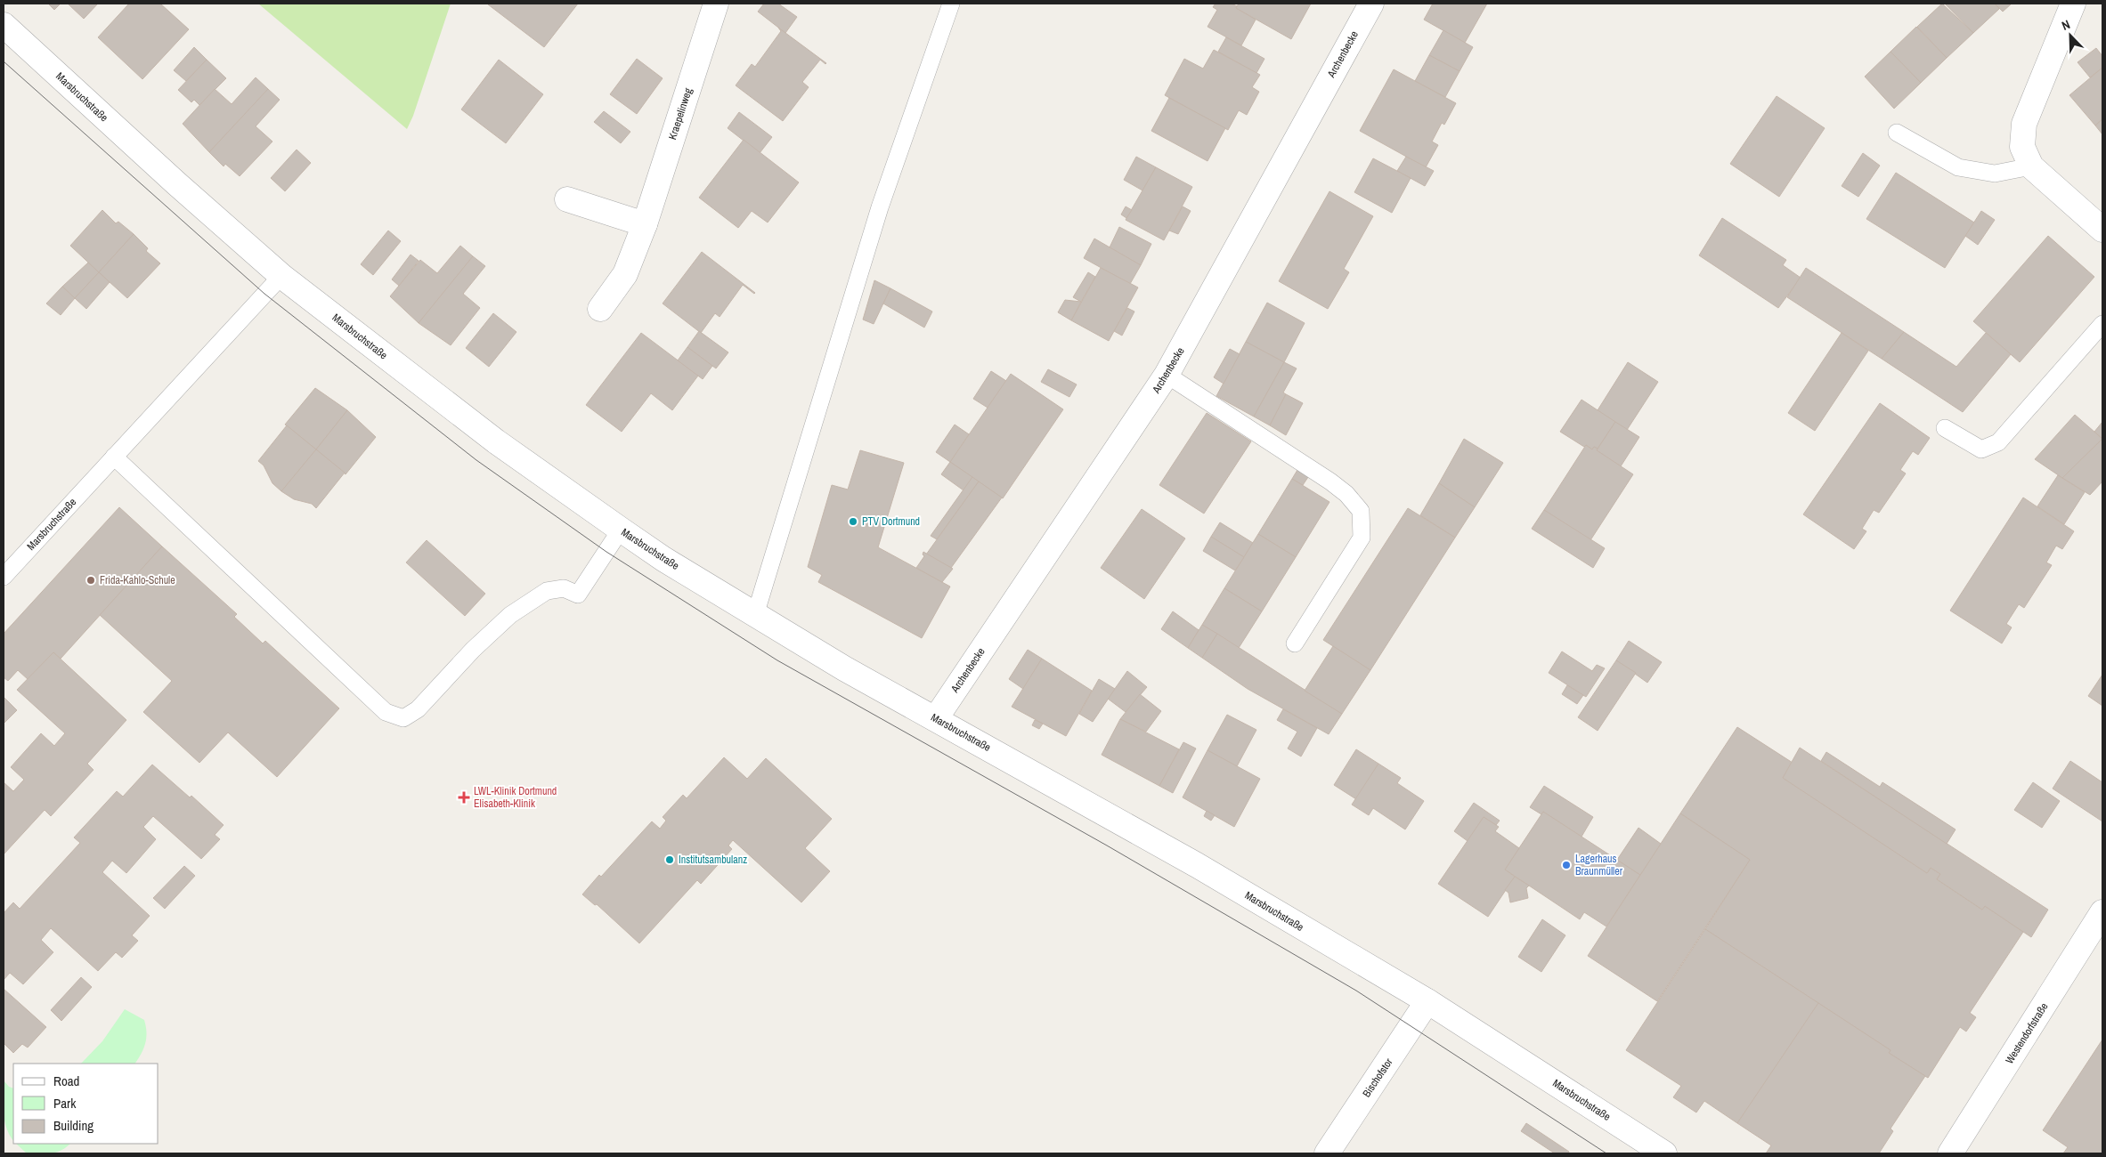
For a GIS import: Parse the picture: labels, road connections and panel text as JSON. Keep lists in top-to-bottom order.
{
  "streets": {
    "street": [
      "Archenbecke",
      "Marsbruchstraße",
      "Kraepelinweg",
      "Westendorfstraße",
      "Bischofstor"
    ]
  },
  "crossings": [
    ["Archenbecke", "Marsbruchstraße"],
    ["Marsbruchstraße", "Bischofstor"]
  ],
  "places": {
    "other": [
      "PTV Dortmund",
      "Frida-Kahlo-Schule",
      "Institutsambulanz",
      "Lagerhaus Braunmüller"
    ],
    "health": ["LWL-Klinik Dortmund Elisabeth-Klinik"]
  },
  "legend": ["Road", "Park", "Building"],
  "north": "top left"
}
